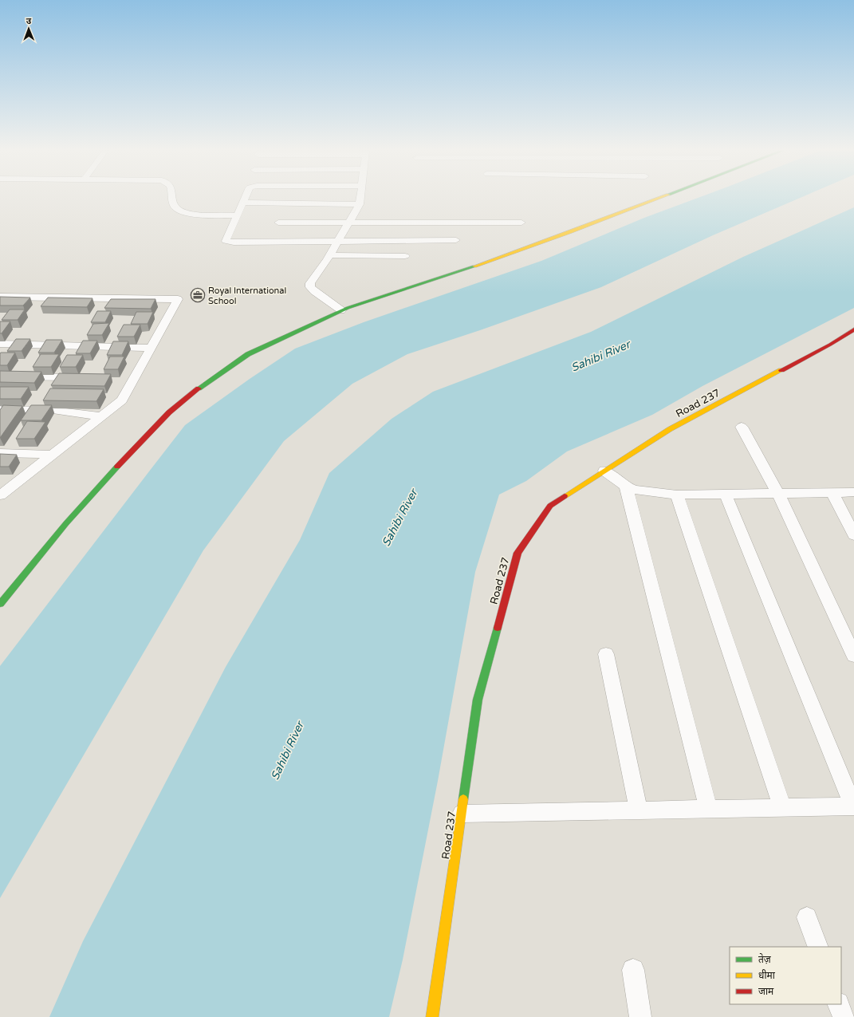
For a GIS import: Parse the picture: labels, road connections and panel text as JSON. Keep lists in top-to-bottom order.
{
  "streets": {
    "street": ["Road 237"]
  },
  "water": ["Sahibi River"],
  "places": {
    "office": ["Royal International School"]
  },
  "legend": ["तेज़", "धीमा", "जाम"],
  "north": "top"
}
